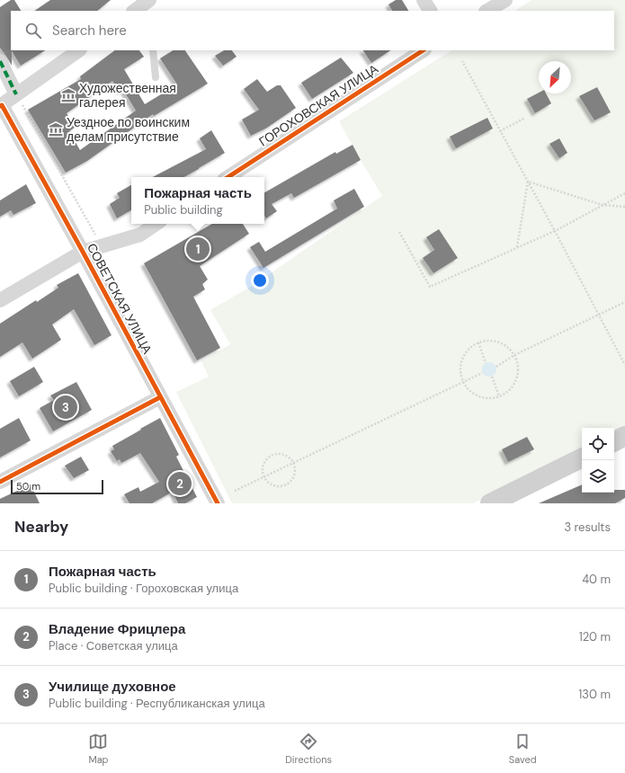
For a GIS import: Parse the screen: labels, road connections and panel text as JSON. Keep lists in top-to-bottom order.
{
  "streets": {
    "street": ["ГОРОХОВСКАЯ УЛИЦА", "СОВЕТСКАЯ УЛИЦА"]
  },
  "places": {
    "museum": ["Художественная галерея", "Уездное по воинским делам присутствие"]
  },
  "scale_bar": "50 m",
  "north": "bottom left",
  "page": {
    "search": "Search here",
    "popup": ["Пожарная часть", "Public building"],
    "pins": ["1", "3", "2"],
    "scale": "50 m",
    "heading": ["Nearby", "3 results"],
    "list": [
      {
        "mark": "1",
        "name": "Пожарная часть",
        "note": "Public building · Гороховская улица",
        "value": "40 m"
      },
      {
        "mark": "2",
        "name": "Владение Фрицлера",
        "note": "Place · Советская улица",
        "value": "120 m"
      },
      {
        "mark": "3",
        "name": "Училище духовное",
        "note": "Public building · Республиканская улица",
        "value": "130 m"
      }
    ],
    "nav": ["Map", "Directions", "Saved"]
  }
}
